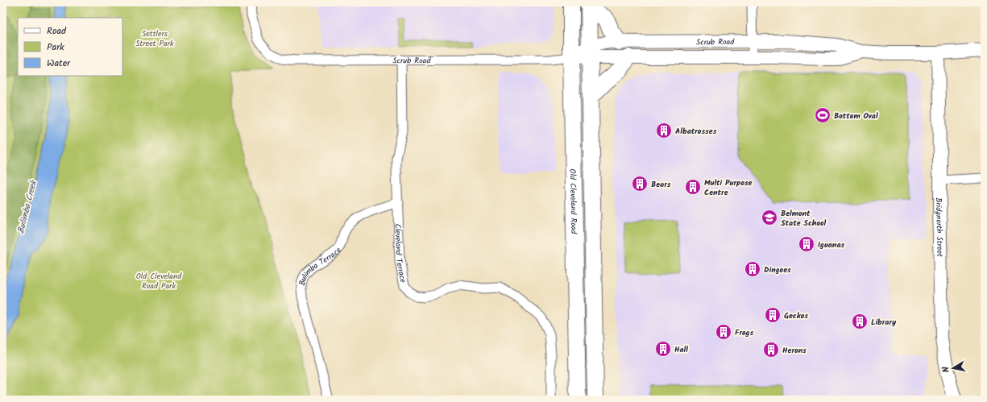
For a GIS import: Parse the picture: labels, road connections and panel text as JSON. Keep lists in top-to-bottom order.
{
  "streets": {
    "highway": ["Old Cleveland Road"],
    "main road": ["Scrub Road", "Bridgnorth Street"],
    "street": ["Cleveland Terrace", "Bulimba Terrace"]
  },
  "crossings": [
    ["Scrub Road", "Old Cleveland Road"],
    ["Scrub Road", "Bridgnorth Street"],
    ["Scrub Road", "Cleveland Terrace"],
    ["Cleveland Terrace", "Bulimba Terrace"]
  ],
  "water": ["Bulimba Creek"],
  "parks": ["Settlers Street Park", "Old Cleveland Road Park"],
  "places": {
    "sports": ["Bottom Oval"],
    "building": [
      "Albatrosses",
      "Bears",
      "Multi Purpose Centre",
      "Iguanas",
      "Dingoes",
      "Geckos",
      "Library",
      "Frogs",
      "Hall",
      "Herons"
    ],
    "school or university": ["Belmont State School"]
  },
  "legend": ["Road", "Park", "Water"],
  "north": "left"
}
